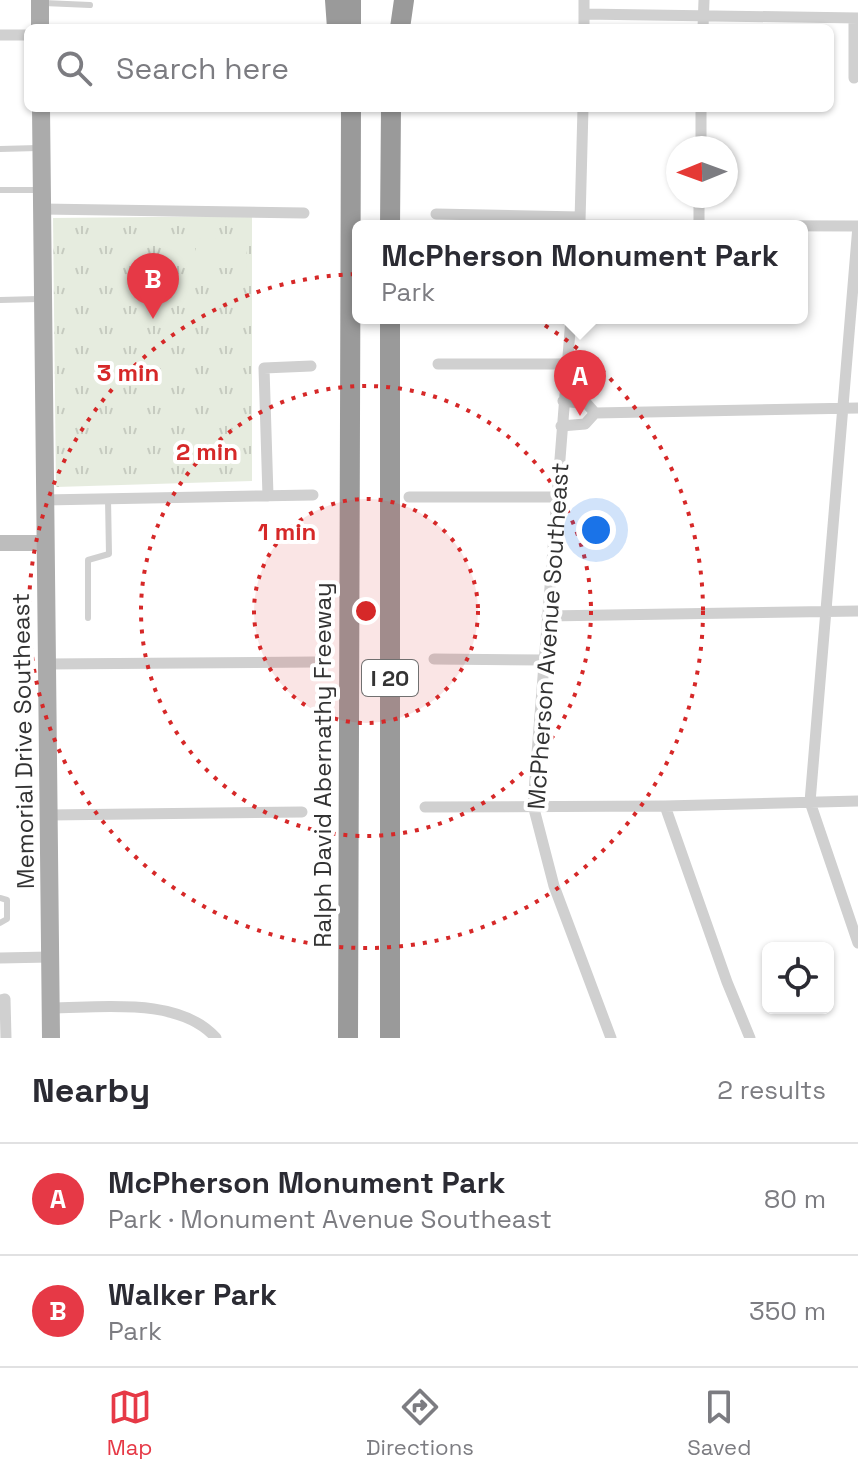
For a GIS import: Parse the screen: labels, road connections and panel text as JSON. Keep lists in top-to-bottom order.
{
  "streets": {
    "highway": ["I 20", "Ralph David Abernathy Freeway"],
    "main road": ["Memorial Drive Southeast"],
    "street": ["McPherson Avenue Southeast"]
  },
  "north": "left",
  "page": {
    "search": "Search here",
    "popup": ["McPherson Monument Park", "Park"],
    "pins": ["B", "A"],
    "heading": ["Nearby", "2 results"],
    "list": [
      {
        "mark": "A",
        "name": "McPherson Monument Park",
        "note": "Park · Monument Avenue Southeast",
        "value": "80 m"
      },
      {
        "mark": "B",
        "name": "Walker Park",
        "note": "Park",
        "value": "350 m"
      }
    ],
    "nav": ["Map", "Directions", "Saved"]
  },
  "rings": ["3 min", "2 min", "1 min"]
}
